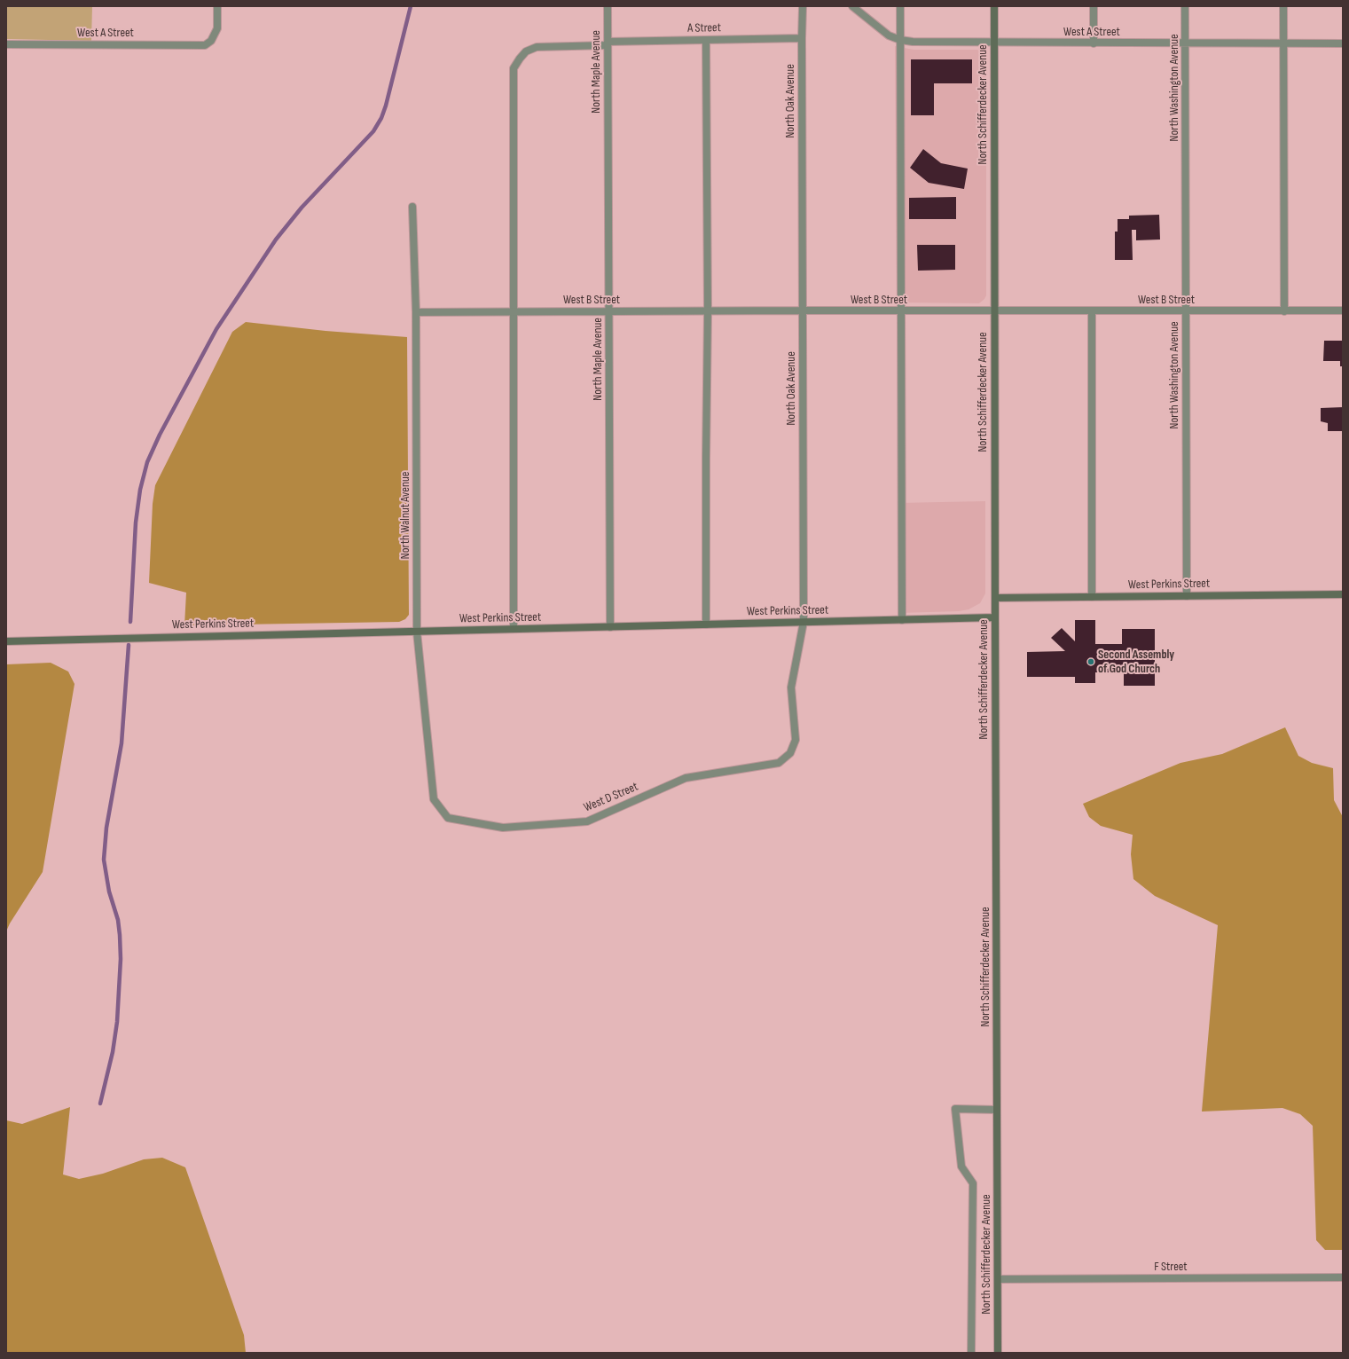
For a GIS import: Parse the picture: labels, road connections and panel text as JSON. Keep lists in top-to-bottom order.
{
  "streets": {
    "main road": ["North Schifferdecker Avenue", "West Perkins Street"],
    "street": [
      "A Street",
      "West A Street",
      "North Maple Avenue",
      "North Washington Avenue",
      "North Oak Avenue",
      "West B Street",
      "North Walnut Avenue",
      "West D Street",
      "F Street"
    ]
  },
  "crossings": [
    ["A Street", "North Maple Avenue"],
    ["A Street", "North Oak Avenue"],
    ["A Street", "West B Street"],
    ["A Street", "West Perkins Street"],
    ["West A Street", "North Washington Avenue"],
    ["West A Street", "North Schifferdecker Avenue"],
    ["North Maple Avenue", "West B Street"],
    ["North Maple Avenue", "West Perkins Street"],
    ["North Washington Avenue", "West B Street"],
    ["North Washington Avenue", "West Perkins Street"],
    ["North Oak Avenue", "West B Street"],
    ["North Oak Avenue", "West Perkins Street"],
    ["North Oak Avenue", "West D Street"],
    ["North Schifferdecker Avenue", "West B Street"],
    ["North Schifferdecker Avenue", "West Perkins Street"],
    ["North Schifferdecker Avenue", "F Street"],
    ["West B Street", "North Walnut Avenue"],
    ["North Walnut Avenue", "West Perkins Street"],
    ["North Walnut Avenue", "West D Street"]
  ],
  "places": ["Second Assembly of God Church"]
}
